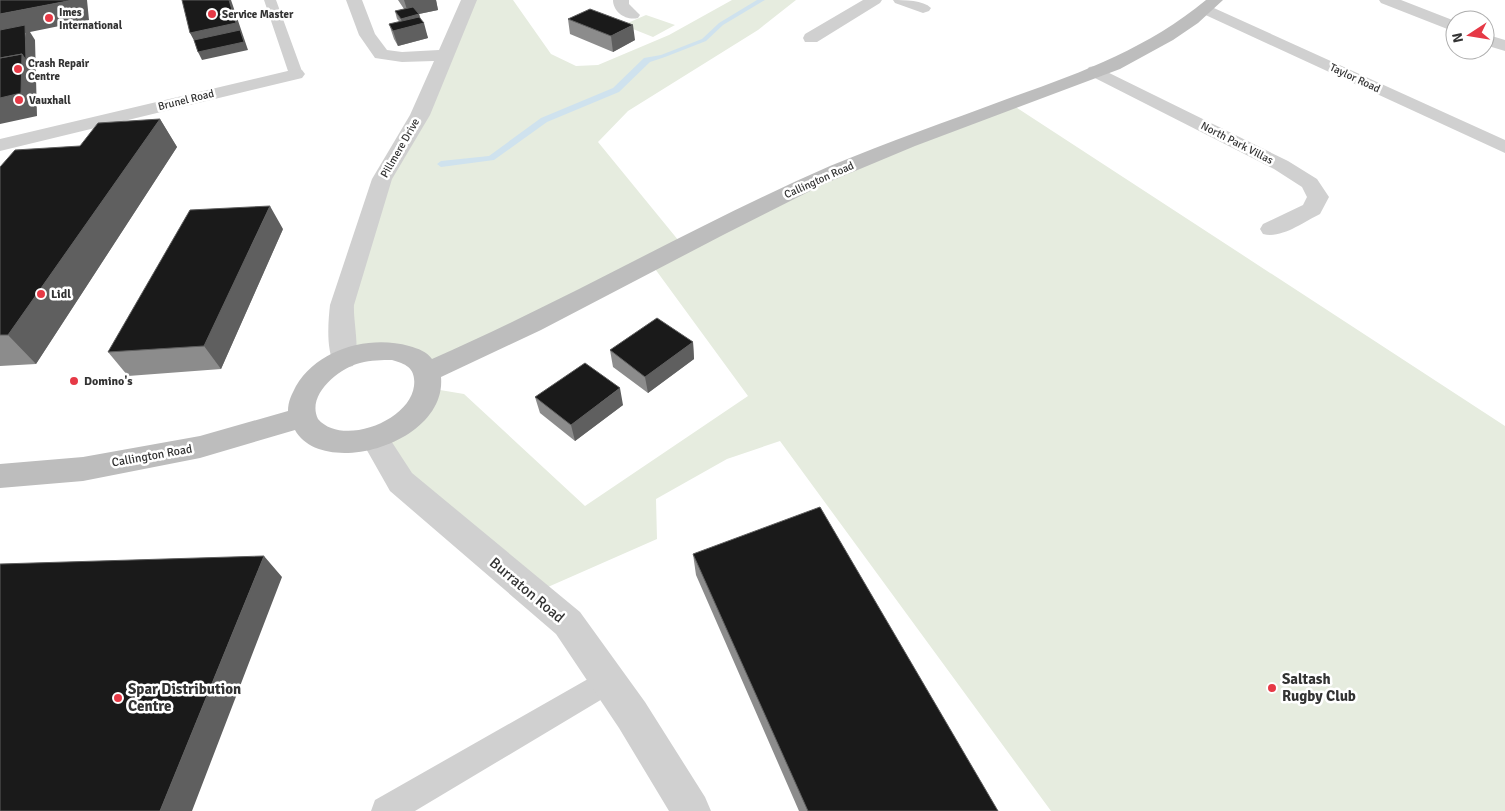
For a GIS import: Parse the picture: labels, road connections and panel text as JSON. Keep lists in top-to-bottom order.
{
  "streets": {
    "main road": ["Callington Road"],
    "street": [
      "Taylor Road",
      "Brunel Road",
      "North Park Villas",
      "Pillmere Drive",
      "Burraton Road"
    ]
  },
  "crossings": [
    ["Taylor Road", "Callington Road"],
    ["North Park Villas", "Callington Road"],
    ["Pillmere Drive", "Callington Road"],
    ["Pillmere Drive", "Burraton Road"],
    ["Callington Road", "Burraton Road"]
  ],
  "places": [
    "Service Master",
    "Imes International",
    "Crash Repair Centre",
    "Vauxhall",
    "Lidl",
    "Domino's",
    "Saltash Rugby Club",
    "Spar Distribution Centre"
  ],
  "north": "left"
}
